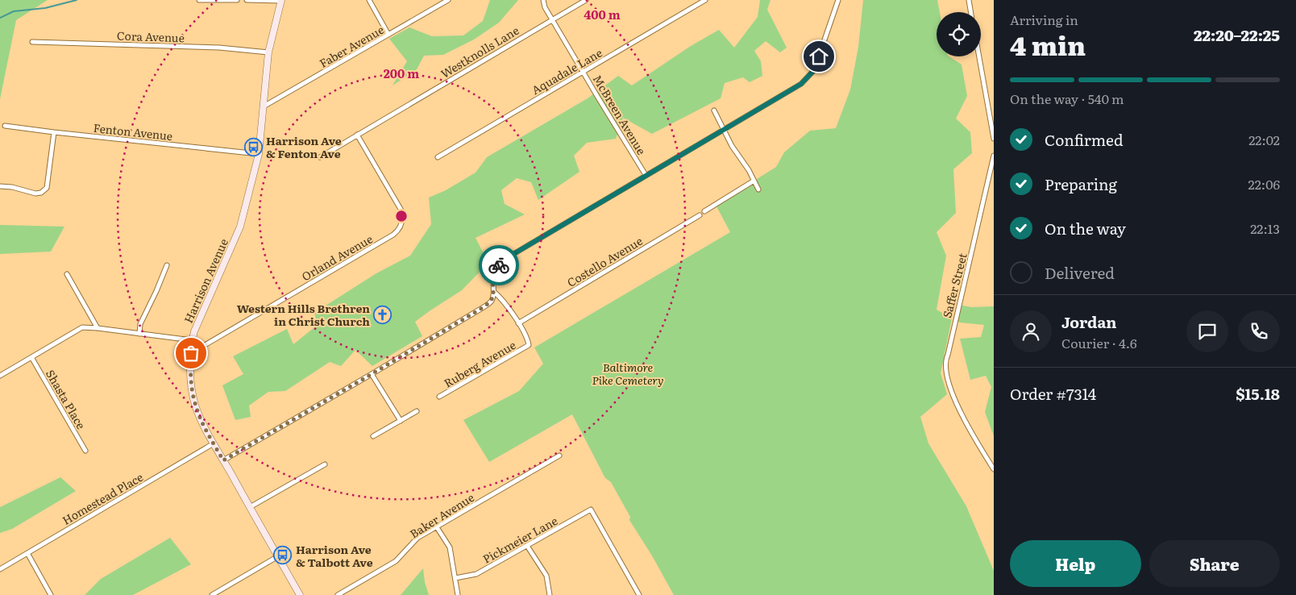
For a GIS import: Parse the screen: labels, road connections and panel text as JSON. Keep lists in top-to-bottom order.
{
  "streets": {
    "main road": ["Harrison Avenue"],
    "street": [
      "Cora Avenue",
      "Faber Avenue",
      "Westknolls Lane",
      "Aquadale Lane",
      "McBreen Avenue",
      "Fenton Avenue",
      "Orland Avenue",
      "Costello Avenue",
      "Saffer Street",
      "Ruberg Avenue",
      "Shasta Place",
      "Homestead Place",
      "Baker Avenue",
      "Pickmeier Lane"
    ]
  },
  "crossings": [
    ["Cora Avenue", "Harrison Avenue"],
    ["Faber Avenue", "Harrison Avenue"],
    ["Westknolls Lane", "McBreen Avenue"],
    ["Westknolls Lane", "Orland Avenue"],
    ["Aquadale Lane", "McBreen Avenue"],
    ["Fenton Avenue", "Harrison Avenue"],
    ["Orland Avenue", "Harrison Avenue"],
    ["Costello Avenue", "Ruberg Avenue"],
    ["Harrison Avenue", "Homestead Place"]
  ],
  "parks": ["Baltimore Pike Cemetery"],
  "places": {
    "bus stop": ["Harrison Ave & Fenton Ave", "Harrison Ave & Talbott Ave"],
    "church": ["Western Hills Brethren in Christ Church"]
  },
  "page": {
    "heading": ["4 min", "Arriving in", "22:20–22:25"],
    "panel": [
      "Jordan",
      "Courier · 4.6",
      "Order #7314",
      "$15.18"
    ],
    "bar": "On the way · 540 m",
    "list": [
      ["Confirmed", "22:02"],
      ["Preparing", "22:06"],
      ["On the way", "22:13"],
      "Delivered"
    ],
    "buttons": ["Help", "Share"]
  },
  "rings": ["400 m", "200 m"]
}
